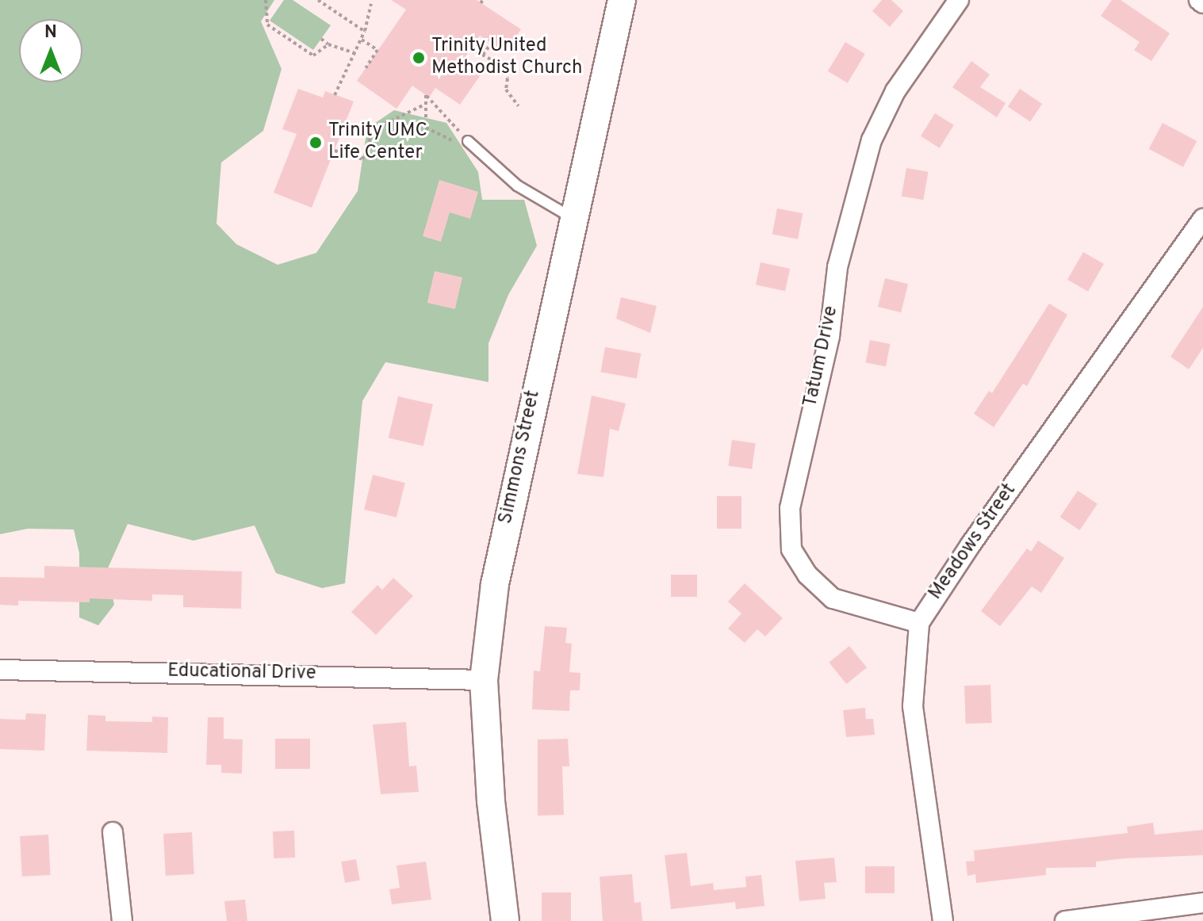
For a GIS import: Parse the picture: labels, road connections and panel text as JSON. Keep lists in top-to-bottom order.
{
  "streets": {
    "street": [
      "Tatum Drive",
      "Simmons Street",
      "Meadows Street",
      "Educational Drive"
    ]
  },
  "crossings": [
    ["Tatum Drive", "Meadows Street"],
    ["Simmons Street", "Educational Drive"]
  ],
  "places": ["Trinity United Methodist Church", "Trinity UMC Life Center"],
  "north": "top"
}
